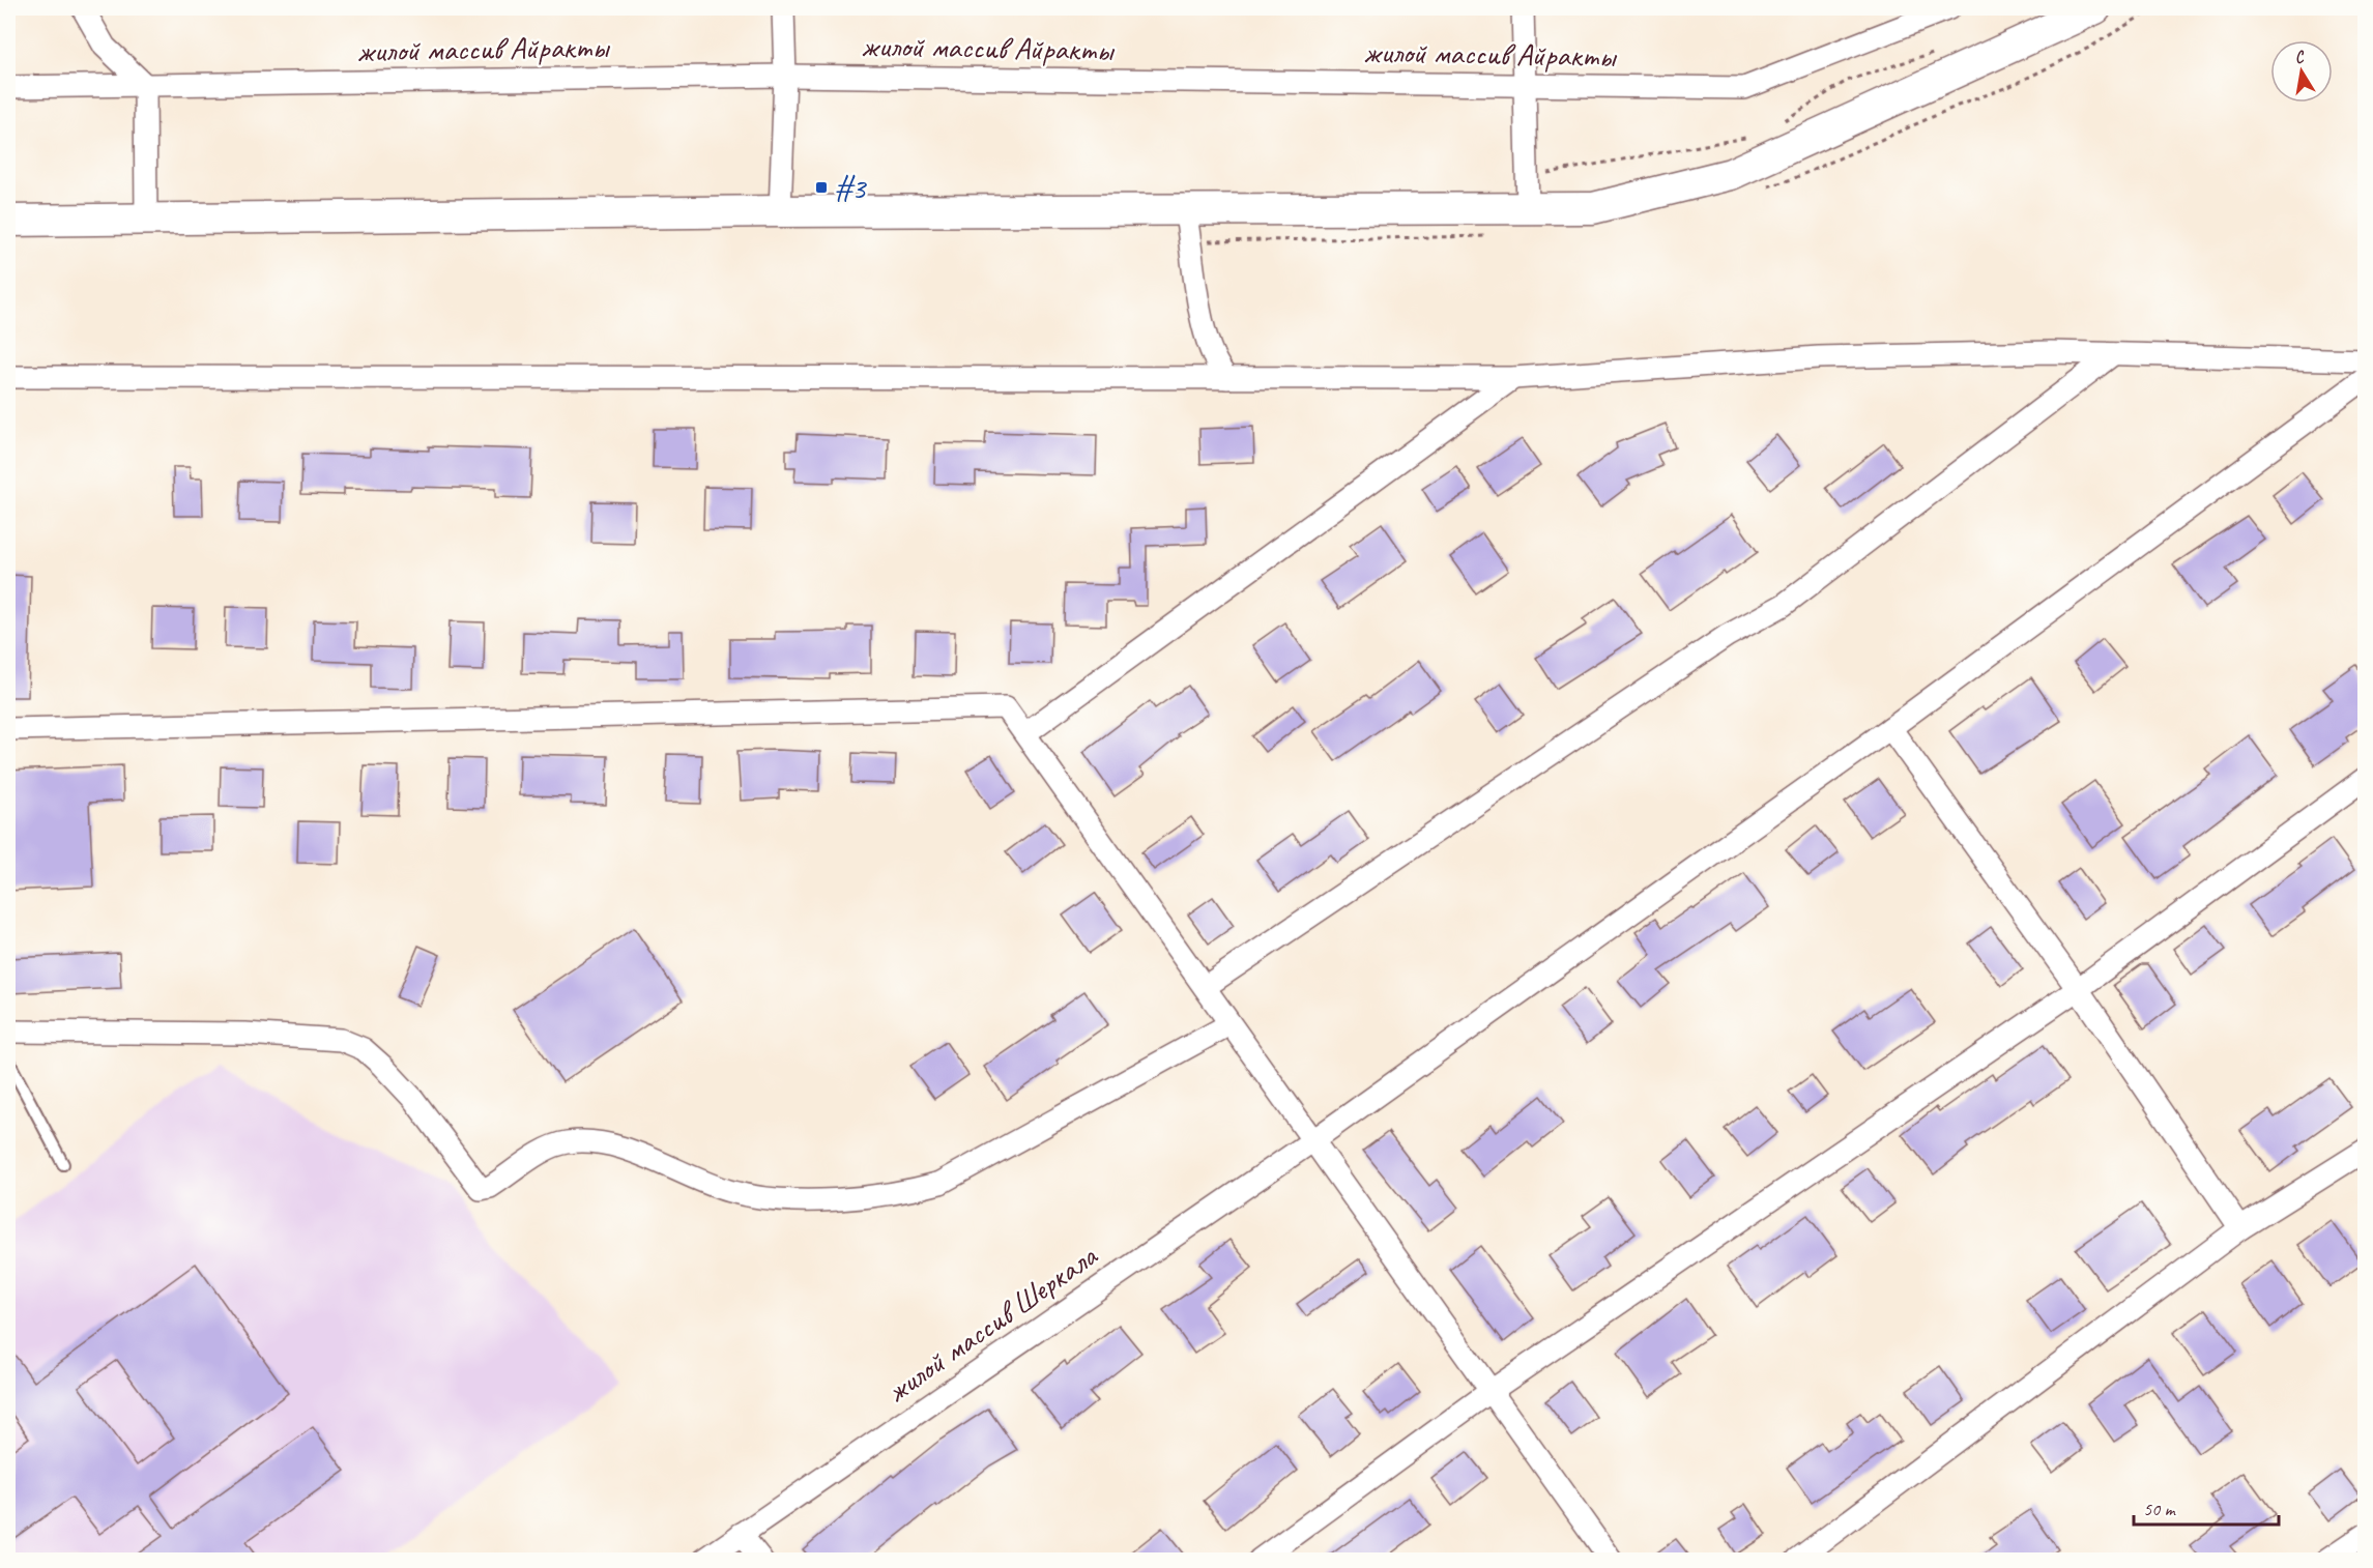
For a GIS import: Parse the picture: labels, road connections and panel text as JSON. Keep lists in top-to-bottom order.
{
  "streets": {
    "street": ["жилой массив Айракты", "жилой массив Шеркала"]
  },
  "places": {
    "transit": ["#3"]
  },
  "scale_bar": "50 m",
  "north": "top"
}
